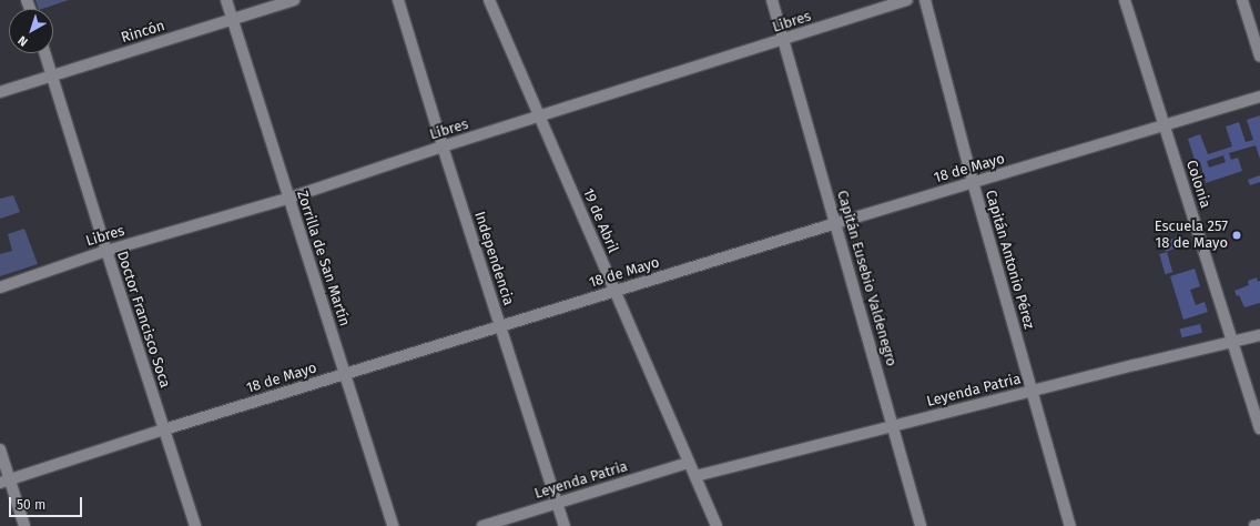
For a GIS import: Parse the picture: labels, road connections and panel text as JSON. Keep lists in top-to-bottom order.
{
  "streets": {
    "street": [
      "Libres",
      "Rincón",
      "18 de Mayo",
      "Colonia",
      "19 de Abril",
      "Zorrilla de San Martín",
      "Independencia",
      "Capitán Antonio Pérez",
      "Capitán Eusebio Valdenegro",
      "Doctor Francisco Soca",
      "Leyenda Patria"
    ]
  },
  "crossings": [
    ["Libres", "19 de Abril"],
    ["Libres", "Zorrilla de San Martín"],
    ["Libres", "Independencia"],
    ["Libres", "Capitán Eusebio Valdenegro"],
    ["Libres", "Doctor Francisco Soca"],
    ["Rincón", "Zorrilla de San Martín"],
    ["Rincón", "Doctor Francisco Soca"],
    ["18 de Mayo", "Colonia"],
    ["18 de Mayo", "19 de Abril"],
    ["18 de Mayo", "Zorrilla de San Martín"],
    ["18 de Mayo", "Independencia"],
    ["18 de Mayo", "Capitán Antonio Pérez"],
    ["18 de Mayo", "Capitán Eusebio Valdenegro"],
    ["18 de Mayo", "Doctor Francisco Soca"],
    ["Colonia", "Leyenda Patria"],
    ["19 de Abril", "Leyenda Patria"],
    ["Independencia", "Leyenda Patria"],
    ["Capitán Antonio Pérez", "Leyenda Patria"],
    ["Capitán Eusebio Valdenegro", "Leyenda Patria"]
  ],
  "places": ["Escuela 257 18 de Mayo"],
  "scale_bar": "50 m",
  "north": "bottom left"
}
